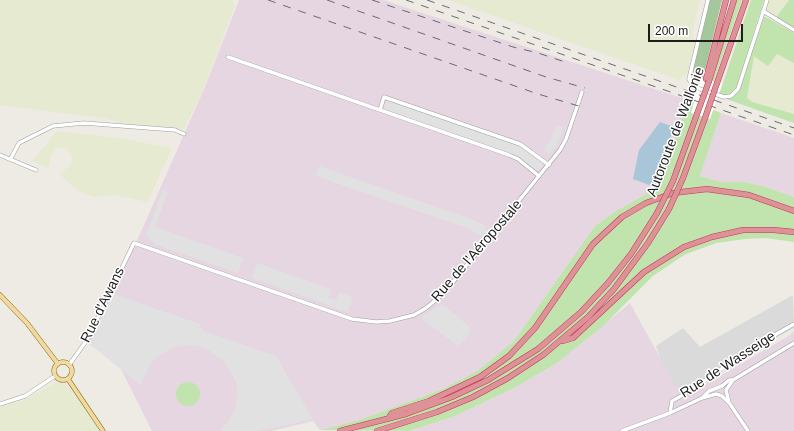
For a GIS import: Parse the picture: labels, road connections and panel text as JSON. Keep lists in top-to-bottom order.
{
  "streets": {
    "highway": ["Autoroute de Wallonie"],
    "street": ["Rue de l'Aéropostale", "Rue d'Awans", "Rue de Wasseige"]
  },
  "crossings": [
    ["Rue de l'Aéropostale", "Rue d'Awans"]
  ],
  "scale_bar": "200 m"
}
